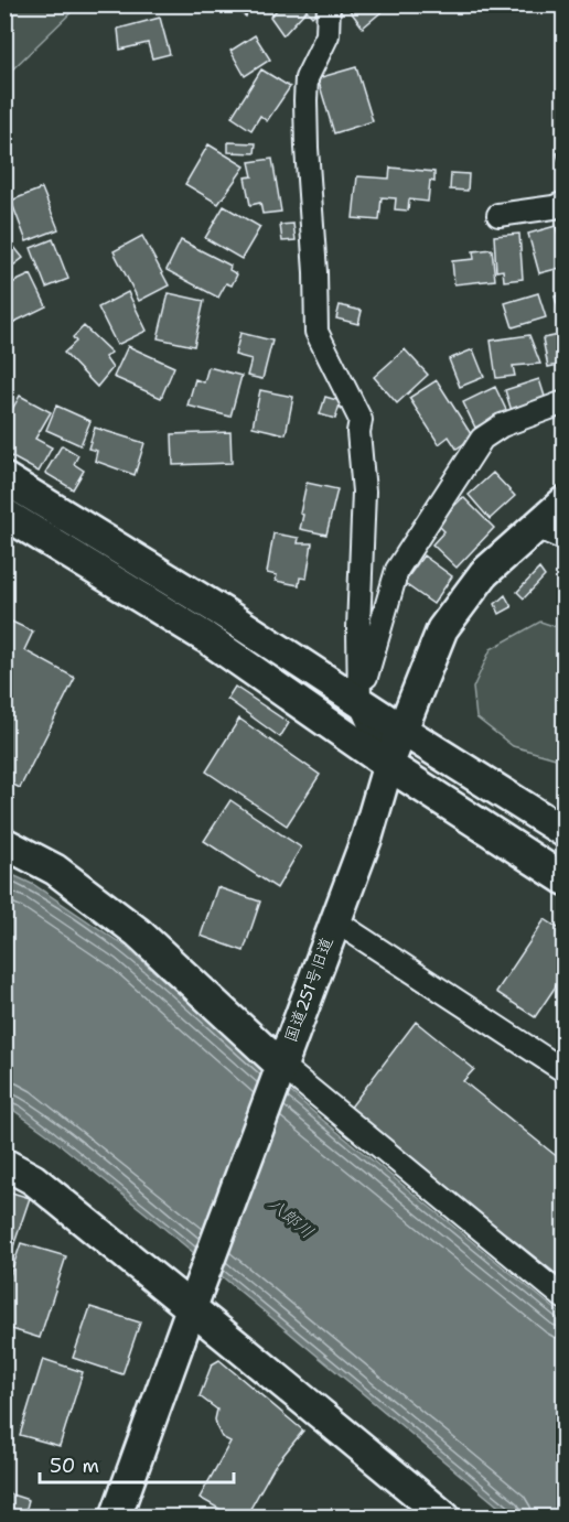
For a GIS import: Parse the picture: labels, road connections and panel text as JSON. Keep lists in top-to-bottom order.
{
  "streets": {
    "street": ["国道251号旧道"]
  },
  "water": ["八郎川"],
  "scale_bar": "50 m"
}
